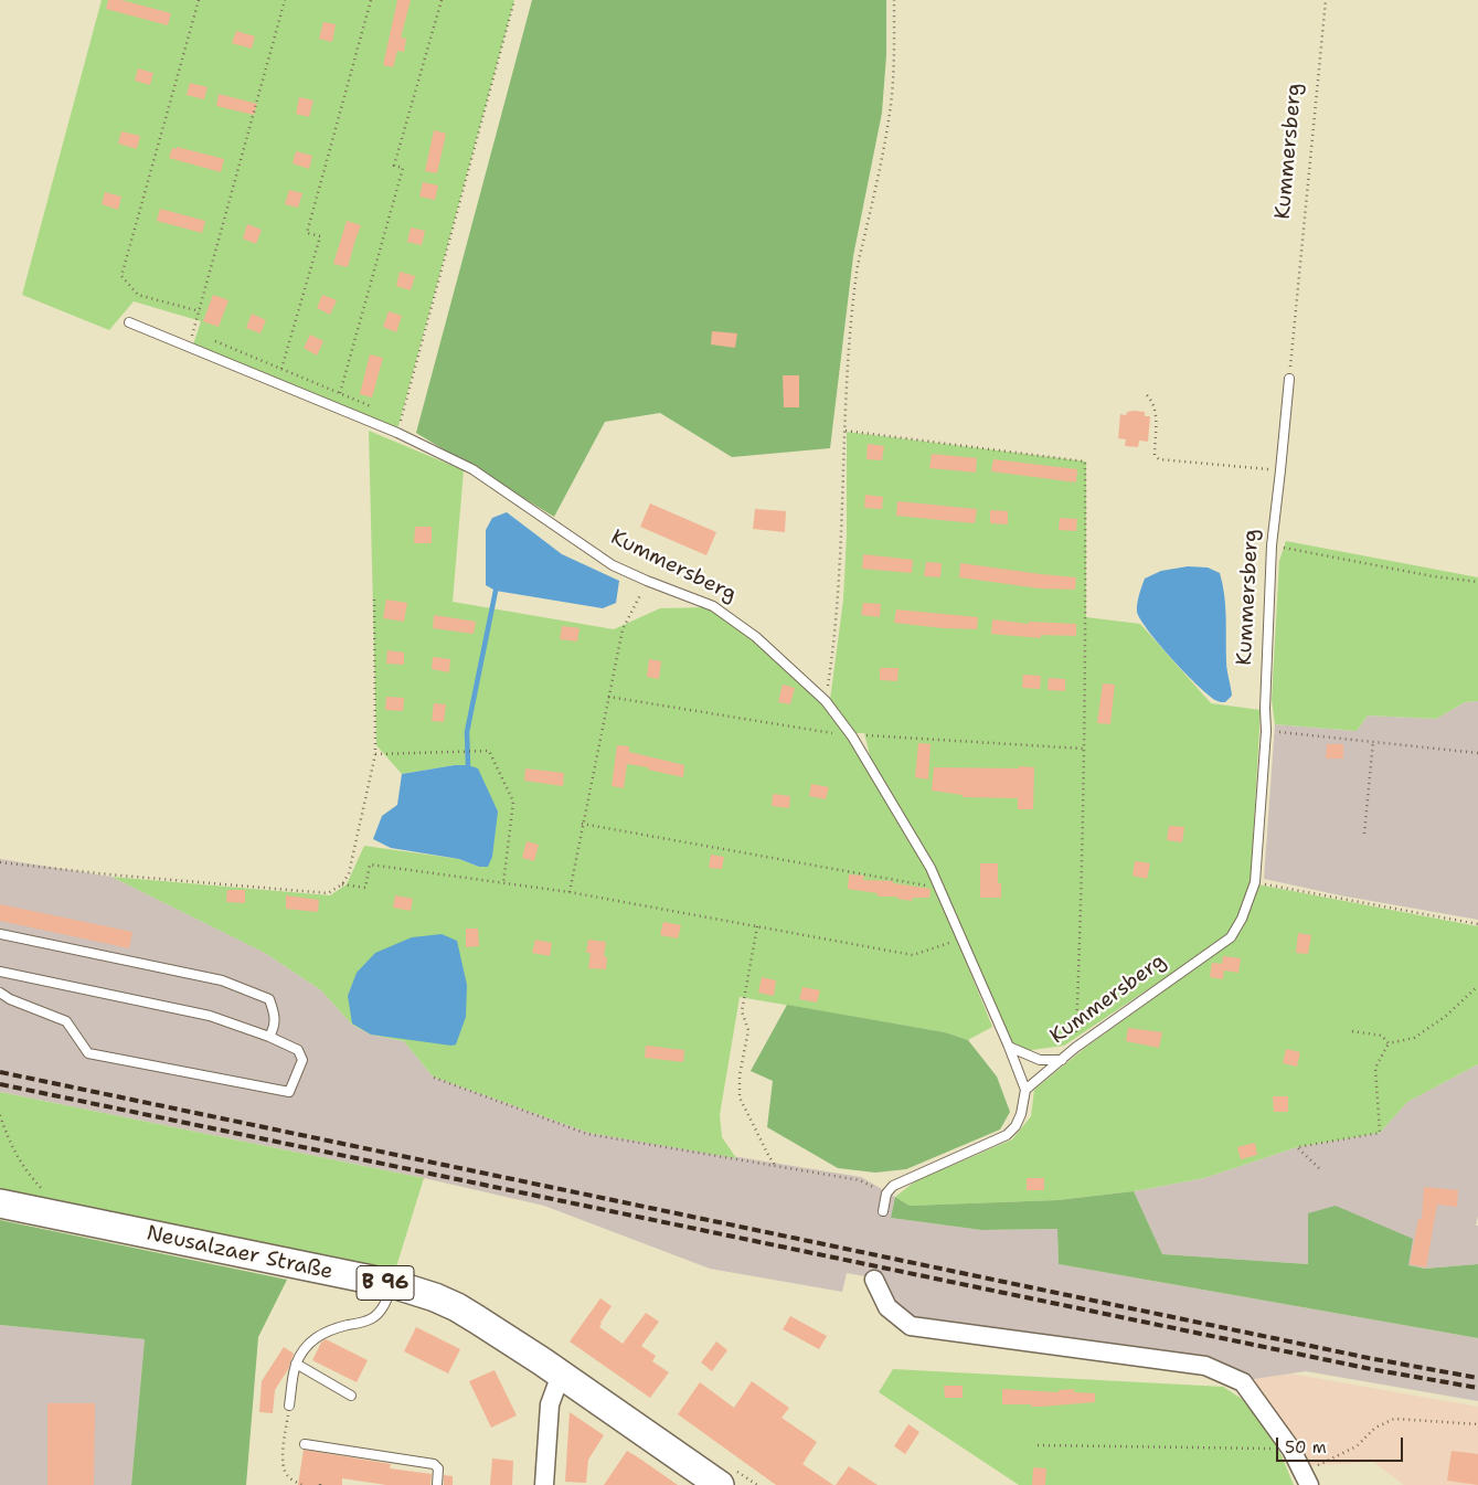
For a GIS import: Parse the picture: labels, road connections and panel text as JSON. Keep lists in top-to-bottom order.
{
  "streets": {
    "main road": ["Neusalzaer Straße", "B 96"],
    "lane": ["Kummersberg"]
  },
  "scale_bar": "50 m"
}
